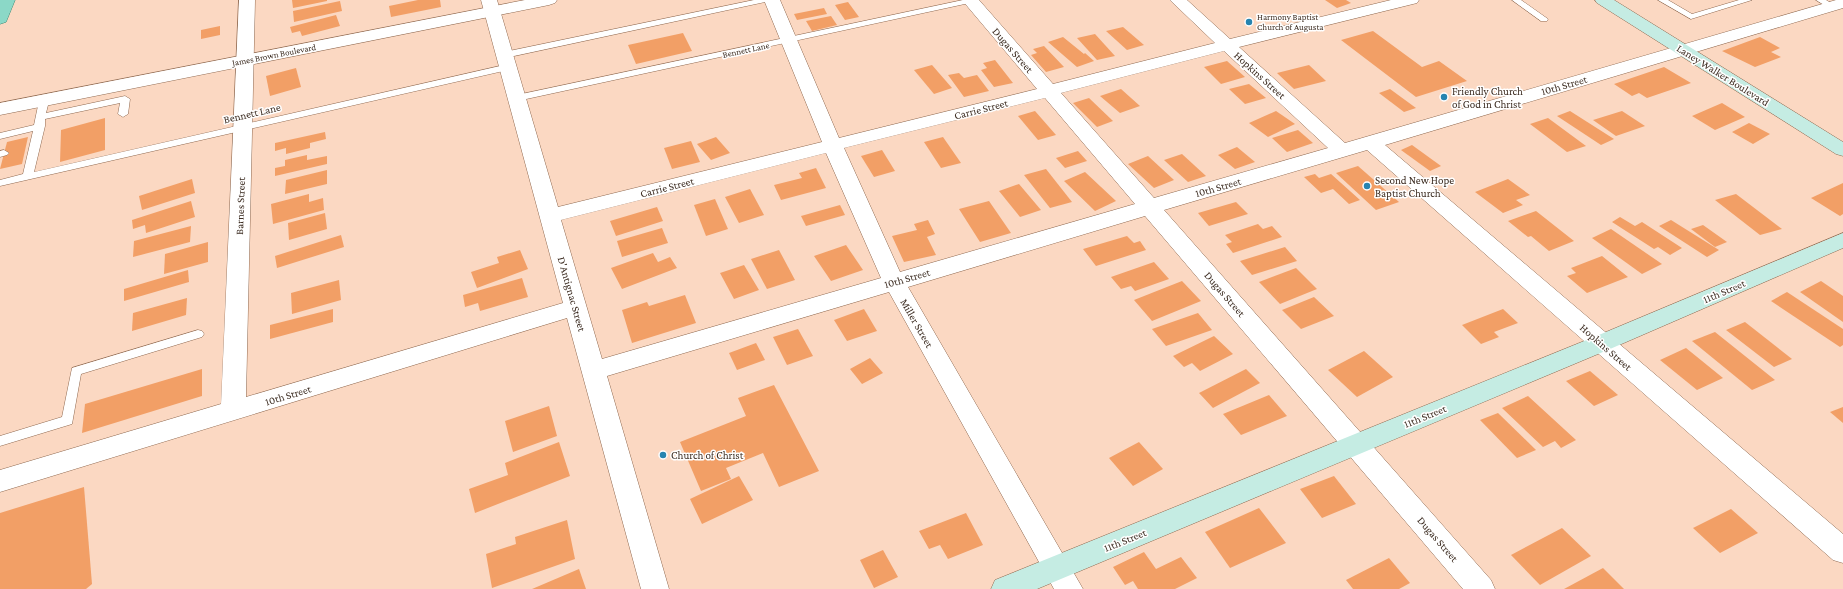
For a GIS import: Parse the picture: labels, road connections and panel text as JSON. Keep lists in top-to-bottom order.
{
  "streets": {
    "main road": ["Laney Walker Boulevard", "11th Street"],
    "street": [
      "Dugas Street",
      "James Brown Boulevard",
      "Hopkins Street",
      "10th Street",
      "Carrie Street",
      "Barnes Street",
      "D'Antignac Street",
      "Miller Street"
    ],
    "lane": ["Bennett Lane"]
  },
  "crossings": [
    ["Bennett Lane", "Dugas Street"],
    ["Bennett Lane", "Barnes Street"],
    ["Bennett Lane", "D'Antignac Street"],
    ["Bennett Lane", "Miller Street"],
    ["Dugas Street", "10th Street"],
    ["Dugas Street", "Carrie Street"],
    ["Dugas Street", "11th Street"],
    ["James Brown Boulevard", "Barnes Street"],
    ["James Brown Boulevard", "D'Antignac Street"],
    ["Hopkins Street", "10th Street"],
    ["Hopkins Street", "Carrie Street"],
    ["Hopkins Street", "11th Street"],
    ["Laney Walker Boulevard", "10th Street"],
    ["10th Street", "Barnes Street"],
    ["10th Street", "D'Antignac Street"],
    ["10th Street", "Miller Street"],
    ["Carrie Street", "D'Antignac Street"],
    ["Carrie Street", "Miller Street"],
    ["11th Street", "Miller Street"]
  ],
  "places": [
    "Harmony Baptist Church of Augusta",
    "Friendly Church of God in Christ",
    "Second New Hope Baptist Church",
    "Church of Christ"
  ]
}
